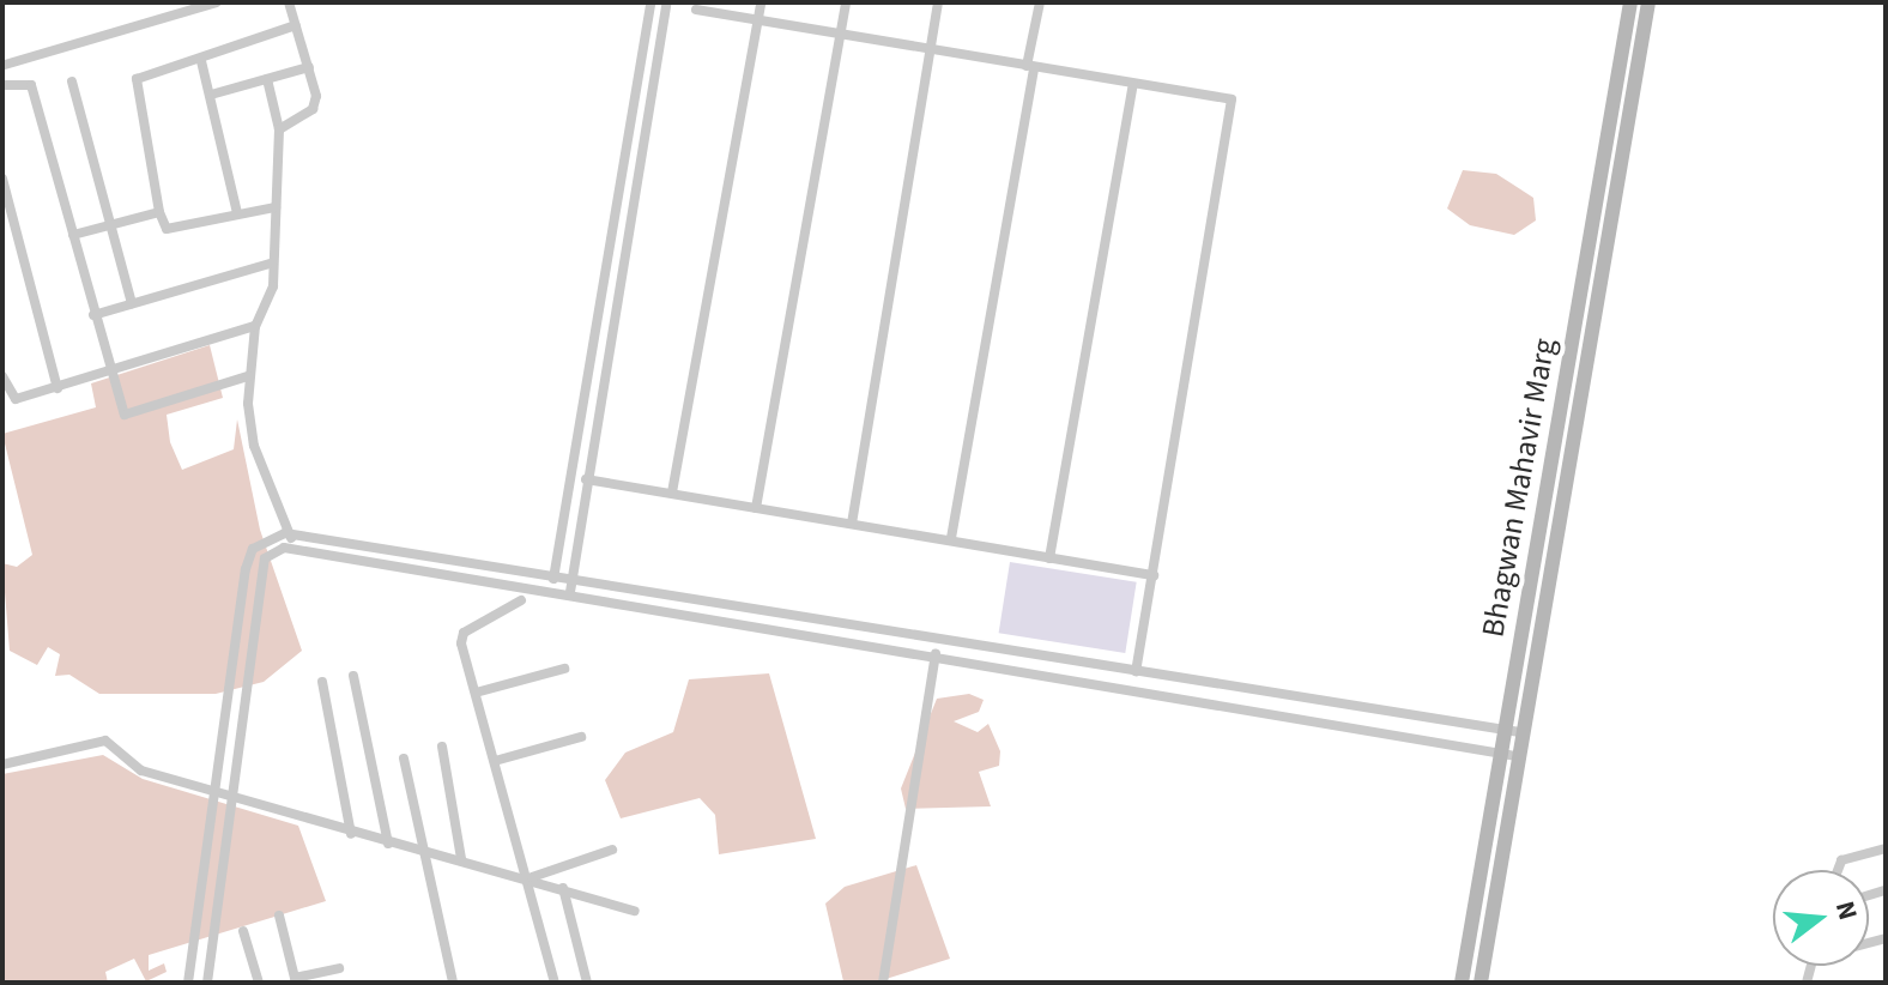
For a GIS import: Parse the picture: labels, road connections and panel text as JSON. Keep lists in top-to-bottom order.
{
  "streets": {
    "main road": ["Bhagwan Mahavir Marg"]
  },
  "north": "right"
}
